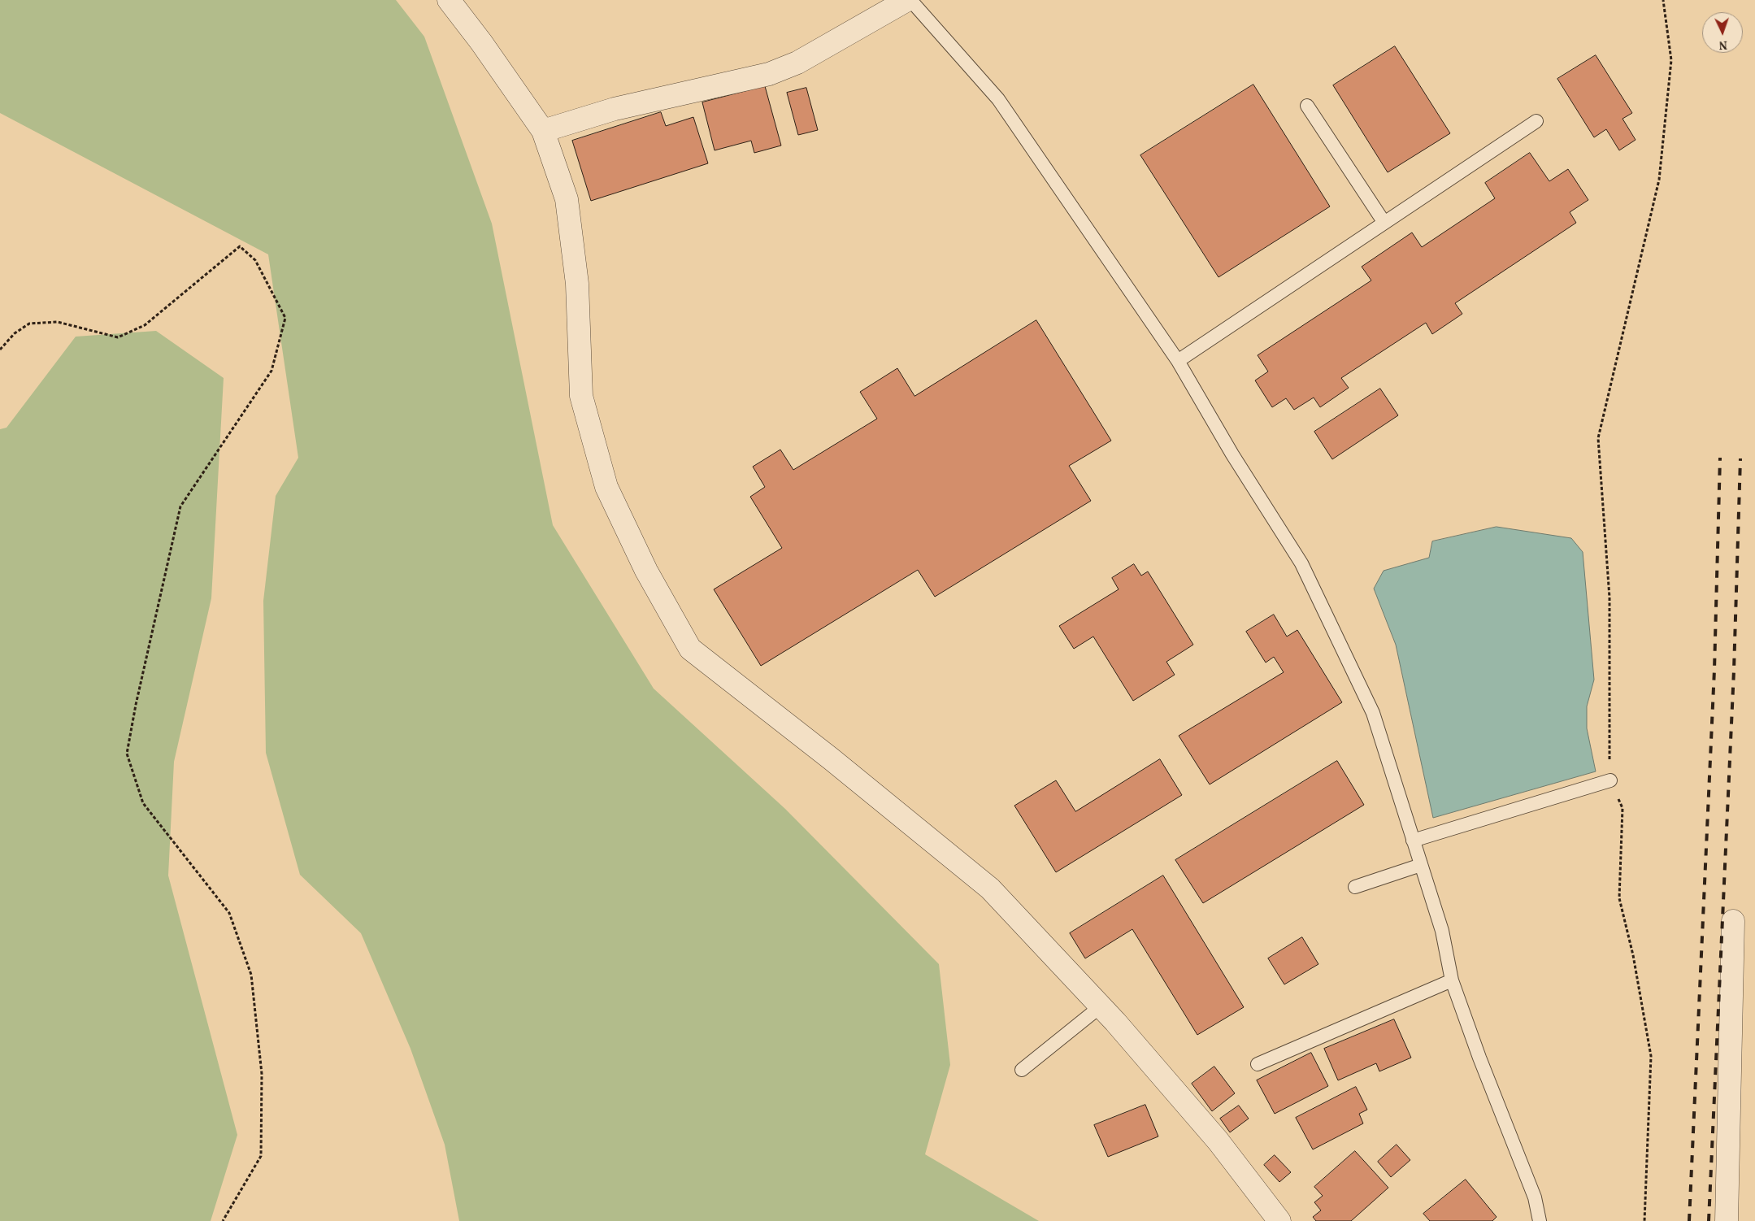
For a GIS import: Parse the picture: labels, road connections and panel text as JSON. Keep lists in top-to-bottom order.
{
  "north": "bottom"
}
